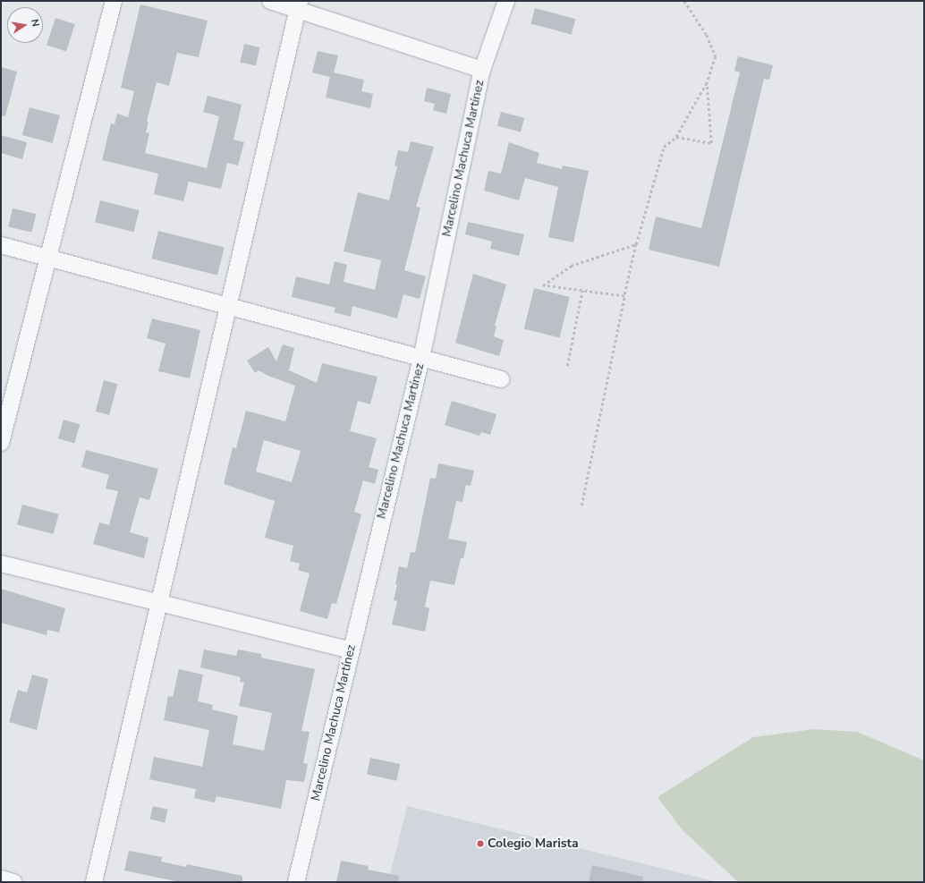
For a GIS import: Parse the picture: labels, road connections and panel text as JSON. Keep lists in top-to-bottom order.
{
  "streets": {
    "street": ["Marcelino Machuca Martínez"]
  },
  "places": ["Colegio Marista"],
  "north": "right"
}
